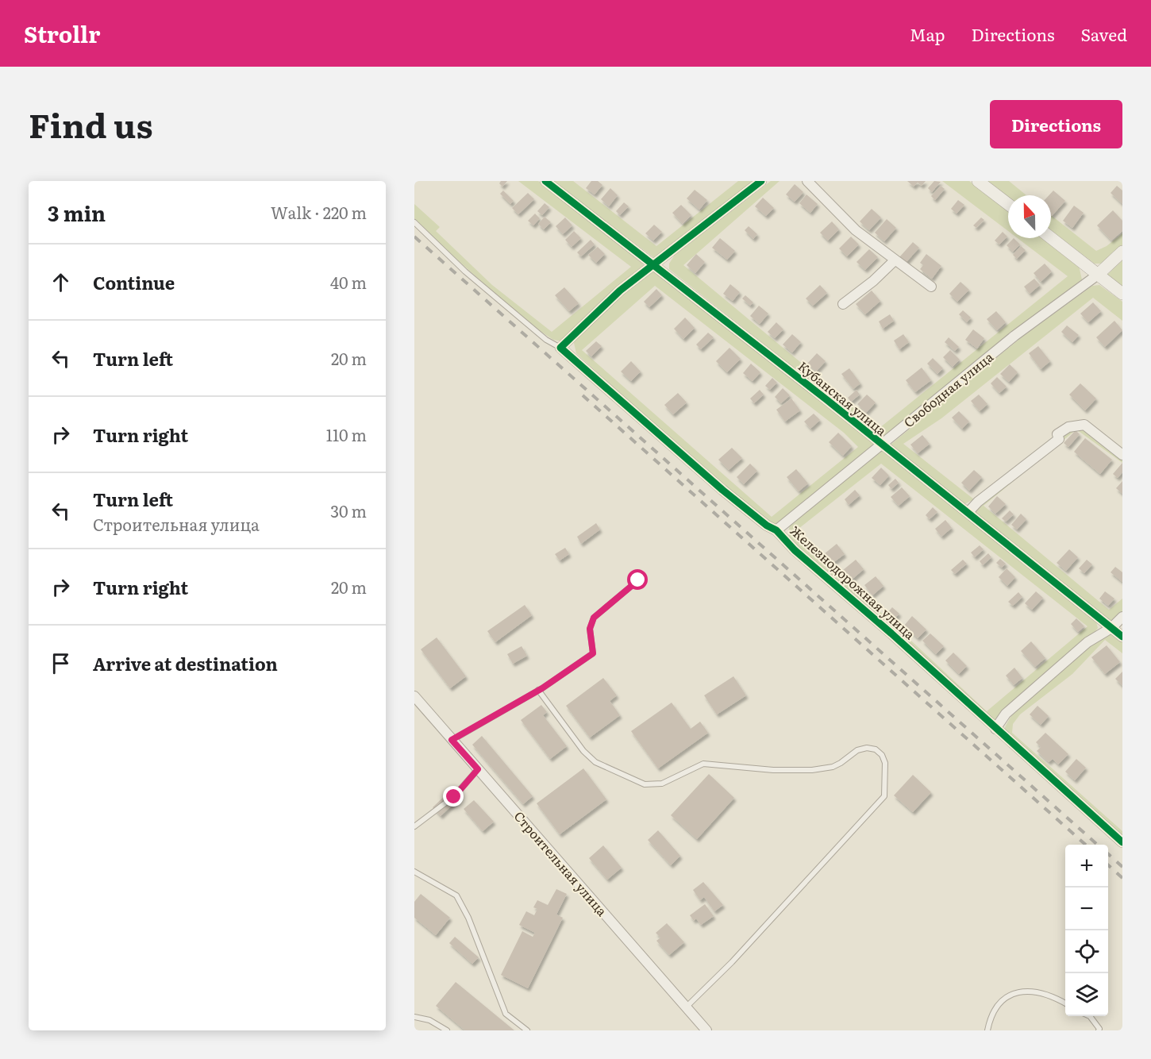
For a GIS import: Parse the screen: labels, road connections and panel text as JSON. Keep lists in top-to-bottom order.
{
  "streets": {
    "street": [
      "Свободная улица",
      "Кубанская улица",
      "Железнодорожная улица",
      "Строительная улица"
    ]
  },
  "crossings": [
    ["Свободная улица", "Кубанская улица"],
    ["Свободная улица", "Железнодорожная улица"]
  ],
  "north": "top",
  "page": {
    "header": "Strollr",
    "nav": ["Map", "Directions", "Saved"],
    "title": "Find us",
    "buttons": "Directions",
    "heading": ["3 min", "Walk · 220 m"],
    "list": [
      ["Continue", "40 m"],
      ["Turn left", "20 m"],
      ["Turn right", "110 m"],
      ["Turn left", "Строительная улица", "30 m"],
      ["Turn right", "20 m"],
      "Arrive at destination"
    ],
    "map_buttons": ["+", "−"]
  }
}
